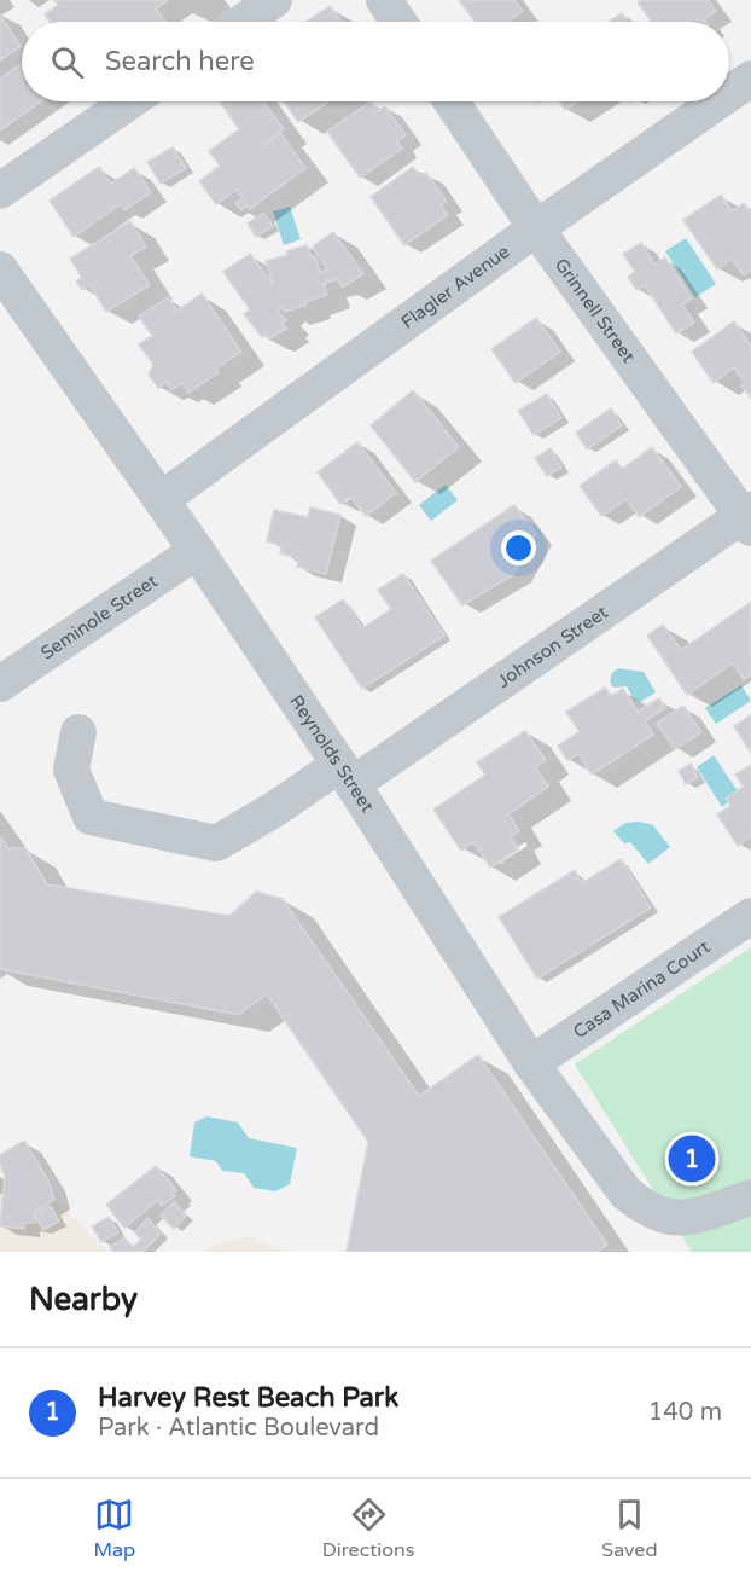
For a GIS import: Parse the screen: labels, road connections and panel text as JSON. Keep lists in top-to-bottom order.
{
  "streets": {
    "street": [
      "Flagler Avenue",
      "Grinnell Street",
      "Seminole Street",
      "Johnson Street",
      "Reynolds Street",
      "Casa Marina Court"
    ]
  },
  "crossings": [
    ["Flagler Avenue", "Grinnell Street"],
    ["Flagler Avenue", "Reynolds Street"],
    ["Grinnell Street", "Johnson Street"],
    ["Seminole Street", "Reynolds Street"],
    ["Johnson Street", "Reynolds Street"],
    ["Reynolds Street", "Casa Marina Court"]
  ],
  "page": {
    "search": "Search here",
    "pins": "1",
    "heading": "Nearby",
    "list": [
      {
        "mark": "1",
        "name": "Harvey Rest Beach Park",
        "note": "Park · Atlantic Boulevard",
        "value": "140 m"
      }
    ],
    "nav": ["Map", "Directions", "Saved"]
  }
}
